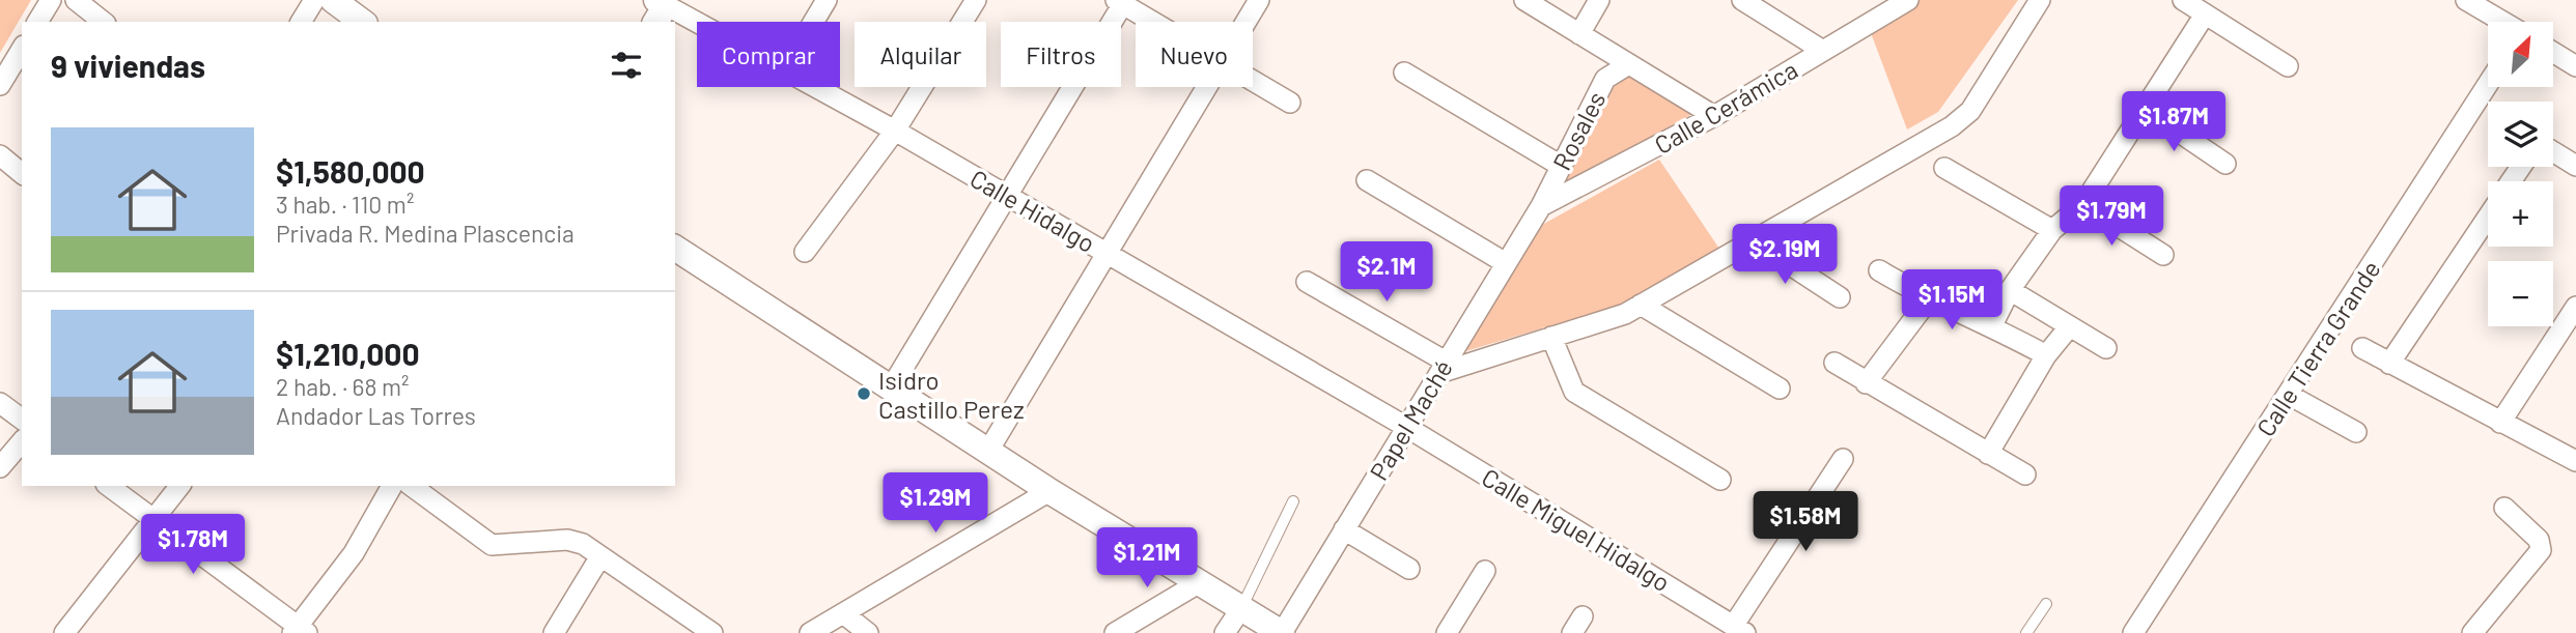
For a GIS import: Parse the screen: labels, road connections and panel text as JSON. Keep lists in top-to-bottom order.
{
  "streets": {
    "street": [
      "Calle Cerámica",
      "Rosales",
      "Calle Hidalgo",
      "Calle Tierra Grande",
      "Papel Maché",
      "Calle Miguel Hidalgo"
    ]
  },
  "crossings": [
    ["Calle Cerámica", "Rosales"],
    ["Calle Cerámica", "Papel Maché"],
    ["Rosales", "Papel Maché"],
    ["Calle Hidalgo", "Papel Maché"],
    ["Calle Hidalgo", "Calle Miguel Hidalgo"],
    ["Papel Maché", "Calle Miguel Hidalgo"]
  ],
  "places": ["Isidro Castillo Perez"],
  "north": "top right",
  "page": {
    "map_buttons": ["+", "−"],
    "chip": [
      "Comprar",
      "Alquilar",
      "Filtros",
      "Nuevo"
    ],
    "heading": "9 viviendas",
    "price": [
      "$1.87M",
      "$1.79M",
      "$2.19M",
      "$2.1M",
      "$1.15M",
      "$1.29M",
      "$1.58M",
      "$1.78M",
      "$1.21M"
    ],
    "list": [
      {
        "name": "$1,580,000",
        "note": "3 hab. · 110 m² · Privada R. Medina Plascencia"
      },
      {
        "name": "$1,210,000",
        "note": "2 hab. · 68 m² · Andador Las Torres"
      }
    ]
  }
}
